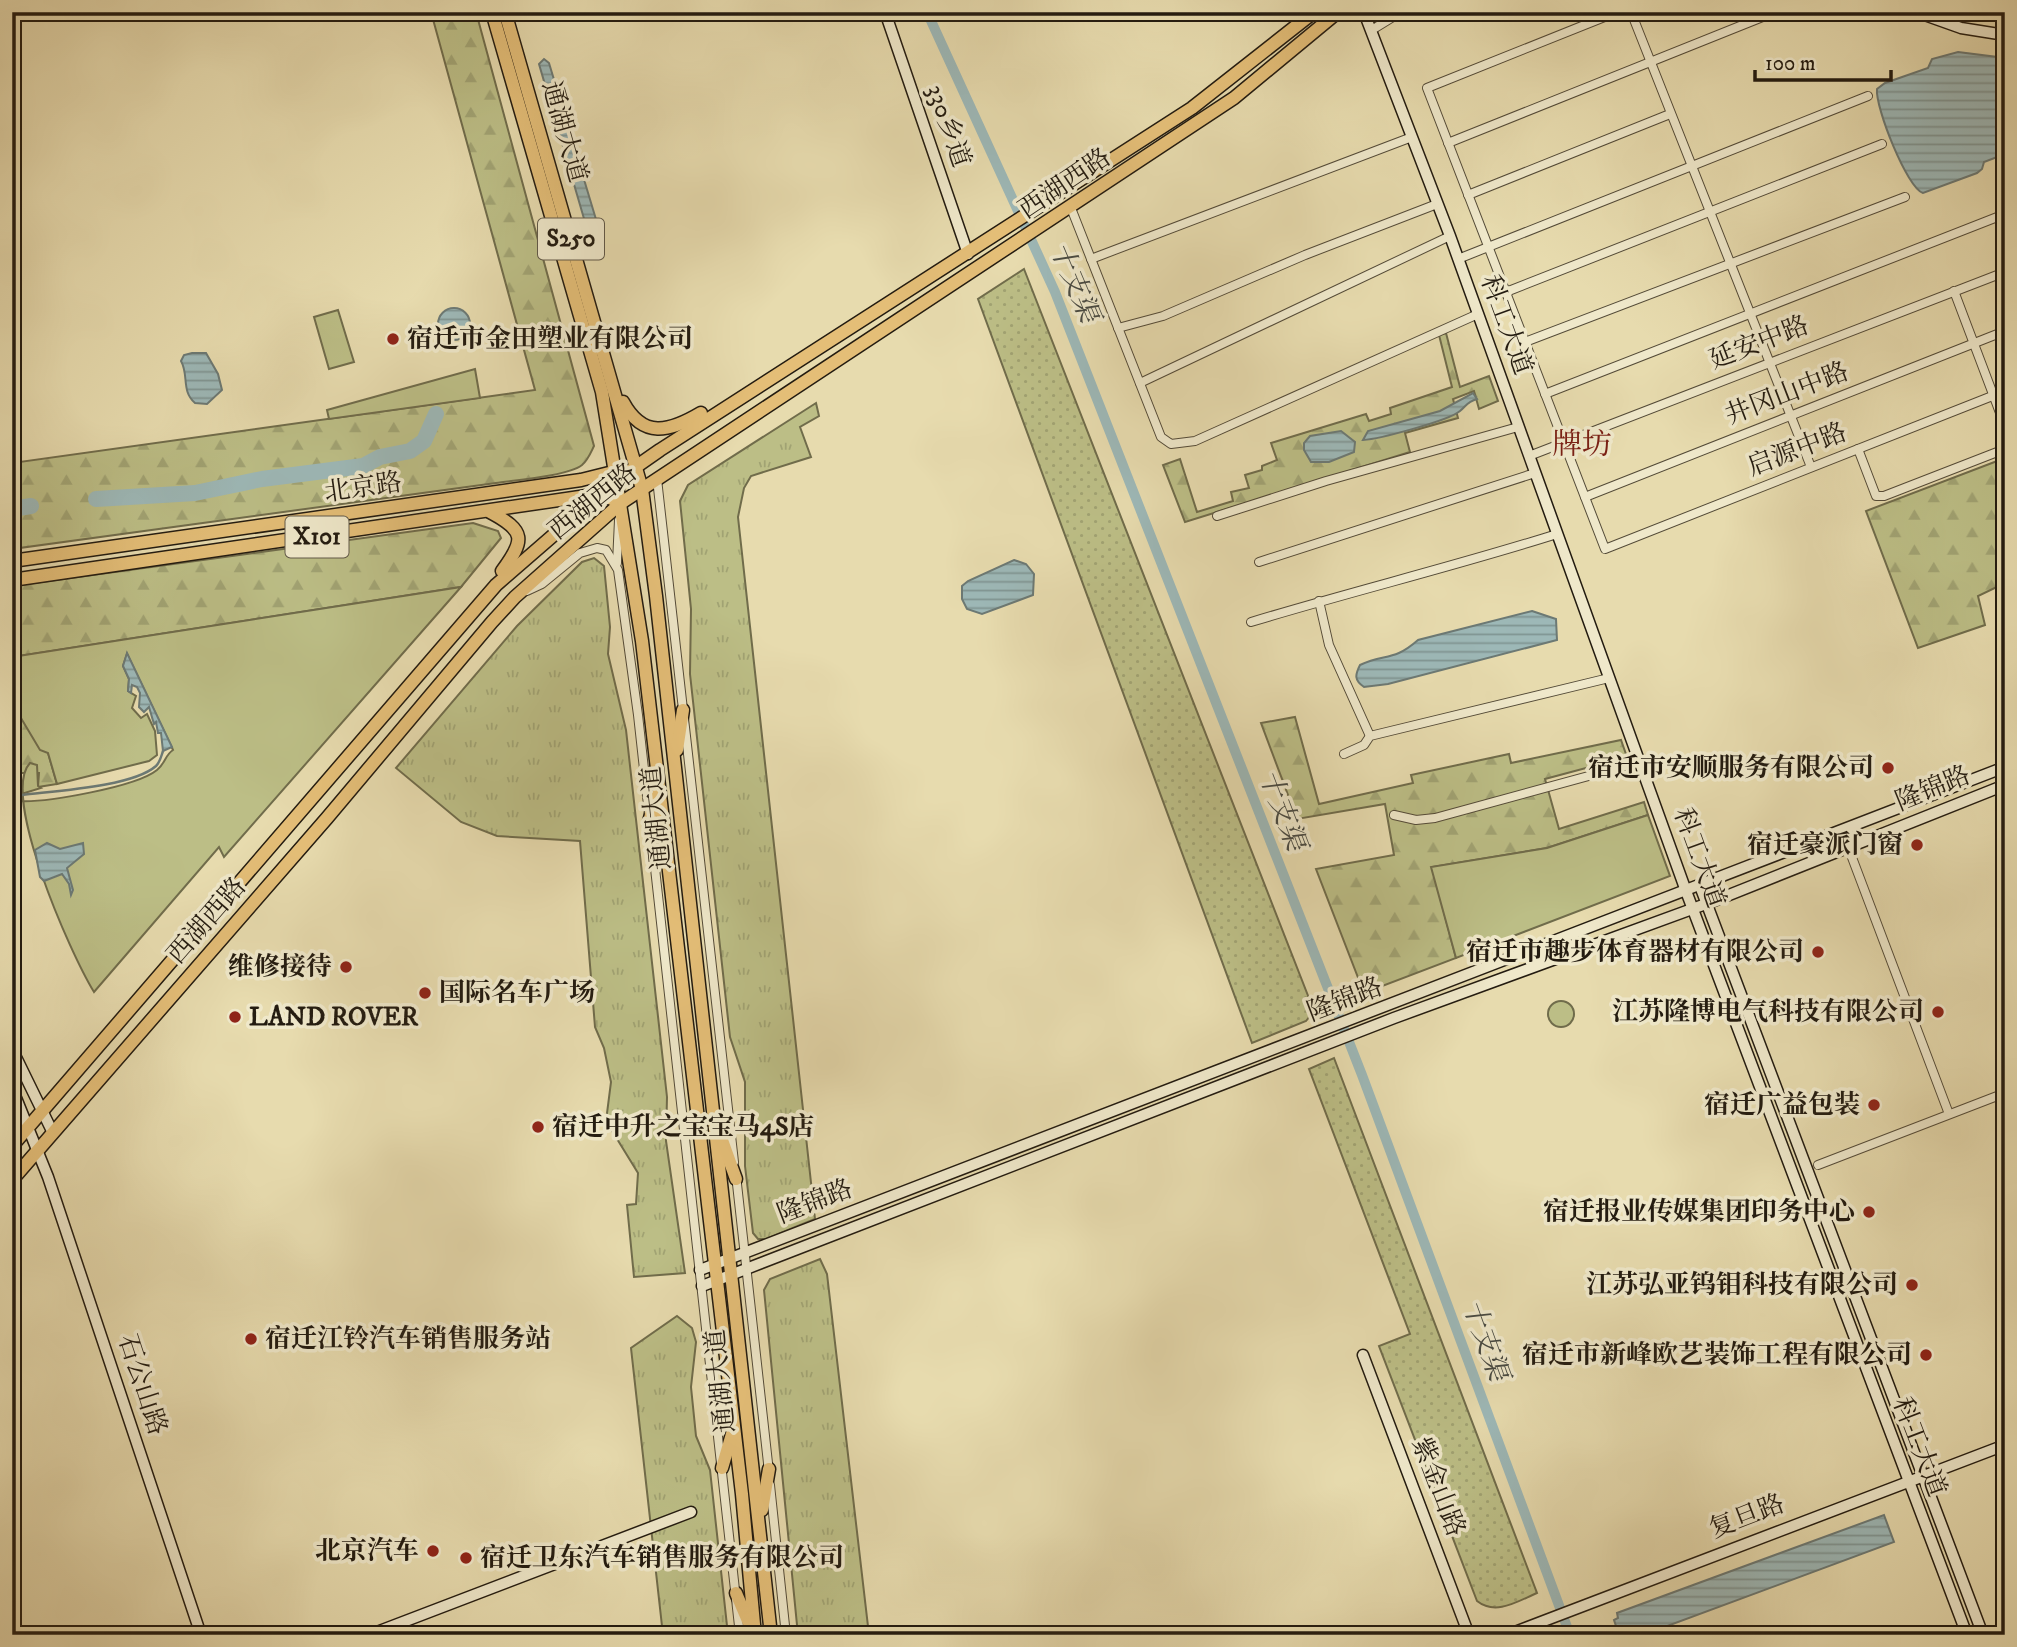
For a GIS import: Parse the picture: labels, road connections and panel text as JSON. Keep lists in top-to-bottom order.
{
  "streets": {
    "main road": [
      "通湖大道",
      "西湖西路",
      "S250",
      "北京路",
      "X101"
    ],
    "street": [
      "330乡道",
      "科工大道",
      "延安中路",
      "井冈山中路",
      "启源中路",
      "隆锦路",
      "石公山路",
      "紫金山路",
      "复旦路"
    ]
  },
  "crossings": [
    ["330乡道", "西湖西路"],
    ["通湖大道", "西湖西路"],
    ["通湖大道", "北京路"],
    ["通湖大道", "隆锦路"],
    ["西湖西路", "北京路"],
    ["西湖西路", "石公山路"],
    ["科工大道", "延安中路"],
    ["科工大道", "隆锦路"],
    ["科工大道", "复旦路"],
    ["井冈山中路", "启源中路"]
  ],
  "districts": ["牌坊"],
  "water": ["十支渠"],
  "places": [
    "宿迁市金田塑业有限公司",
    "宿迁市安顺服务有限公司",
    "宿迁豪派门窗",
    "宿迁市趣步体育器材有限公司",
    "维修接待",
    "国际名车广场",
    "江苏隆博电气科技有限公司",
    "LAND ROVER",
    "宿迁广益包装",
    "宿迁中升之宝宝马4S店",
    "宿迁报业传媒集团印务中心",
    "江苏弘亚钨钼科技有限公司",
    "宿迁江铃汽车销售服务站",
    "宿迁市新峰欧艺装饰工程有限公司",
    "北京汽车",
    "宿迁卫东汽车销售服务有限公司"
  ],
  "scale_bar": "100 m"
}
